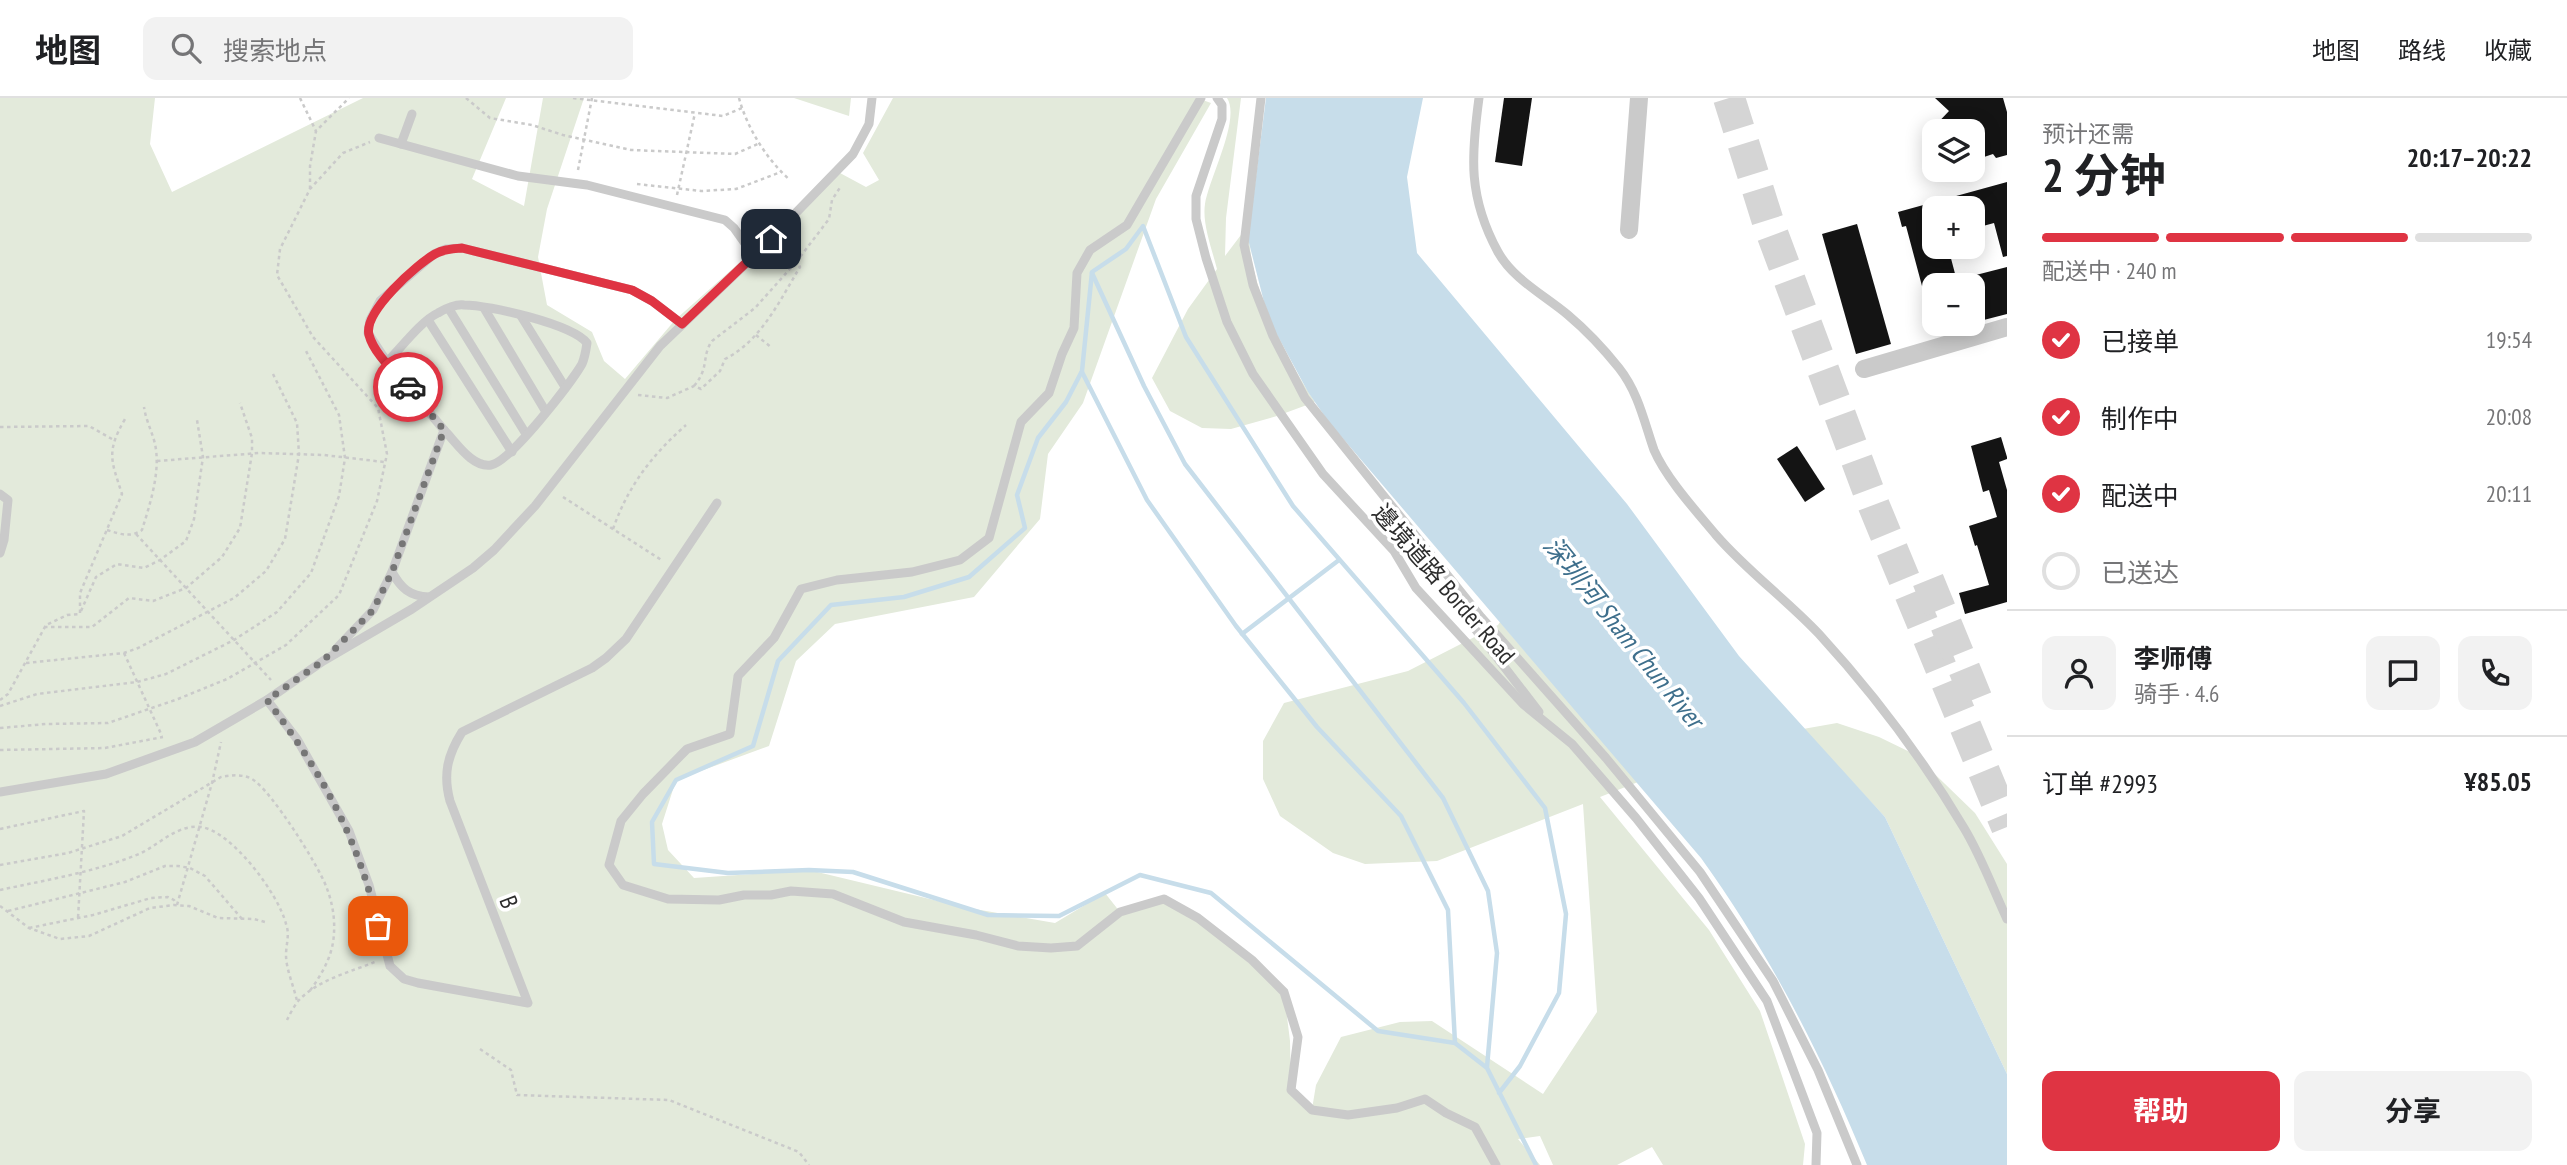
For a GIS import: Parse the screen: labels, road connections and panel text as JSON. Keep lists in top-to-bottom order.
{
  "streets": {
    "lane": ["邊境道路 Border Road", "B"]
  },
  "water": ["深圳河 Sham Chun River"],
  "page": {
    "header": "地图",
    "search": "搜索地点",
    "nav": ["地图", "路线", "收藏"],
    "heading": ["2 分钟", "预计还需", "20:17–20:22"],
    "panel": [
      "李师傅",
      "骑手 · 4.6",
      "订单 #2993",
      "¥85.05"
    ],
    "map_buttons": ["+", "−"],
    "bar": "配送中 · 240 m",
    "list": [
      ["已接单", "19:54"],
      ["制作中", "20:08"],
      ["配送中", "20:11"],
      "已送达"
    ],
    "buttons": ["帮助", "分享"]
  }
}
